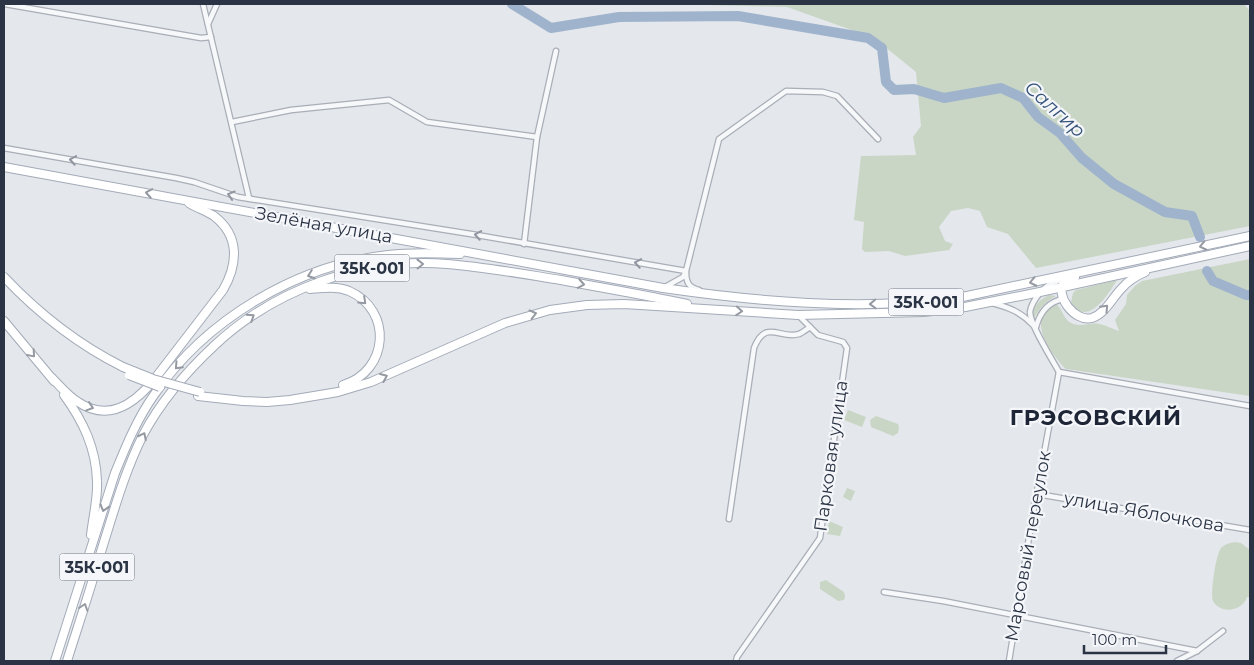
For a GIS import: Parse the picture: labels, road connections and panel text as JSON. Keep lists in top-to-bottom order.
{
  "streets": {
    "main road": ["Зелёная улица", "35К-001"],
    "street": ["Парковая улица", "улица Яблочкова", "Марсовый переулок"]
  },
  "crossings": [
    ["Зелёная улица", "35К-001"],
    ["35К-001", "Парковая улица"],
    ["улица Яблочкова", "Марсовый переулок"]
  ],
  "districts": ["ГРЭСОВСКИЙ"],
  "water": ["Салгир"],
  "scale_bar": "100 m"
}
